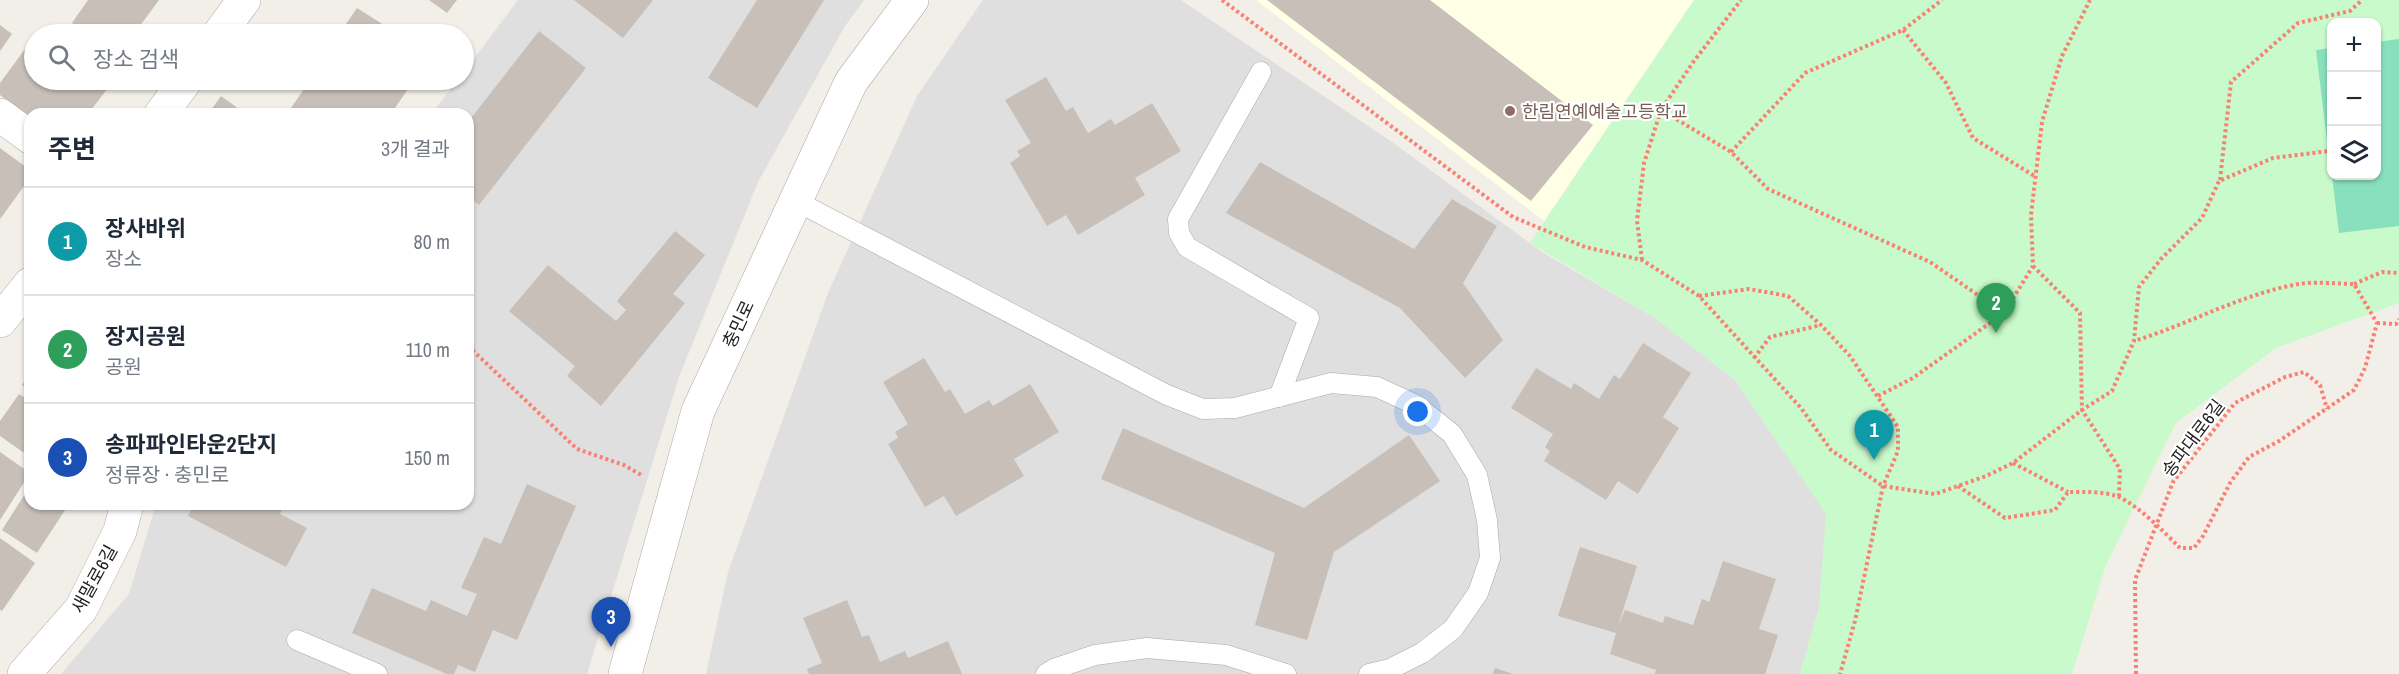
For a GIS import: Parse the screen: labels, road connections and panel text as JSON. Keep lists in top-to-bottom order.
{
  "streets": {
    "street": ["충민로", "새말로6길"],
    "path": ["송파대로6길"]
  },
  "places": ["한림연예예술고등학교"],
  "page": {
    "map_buttons": ["+", "−"],
    "search": "장소 검색",
    "heading": ["주변", "3개 결과"],
    "list": [
      {
        "mark": "1",
        "name": "장사바위",
        "note": "장소",
        "value": "80 m"
      },
      {
        "mark": "2",
        "name": "장지공원",
        "note": "공원",
        "value": "110 m"
      },
      {
        "mark": "3",
        "name": "송파파인타운2단지",
        "note": "정류장 · 충민로",
        "value": "150 m"
      }
    ],
    "pins": ["2", "1", "3"]
  }
}
